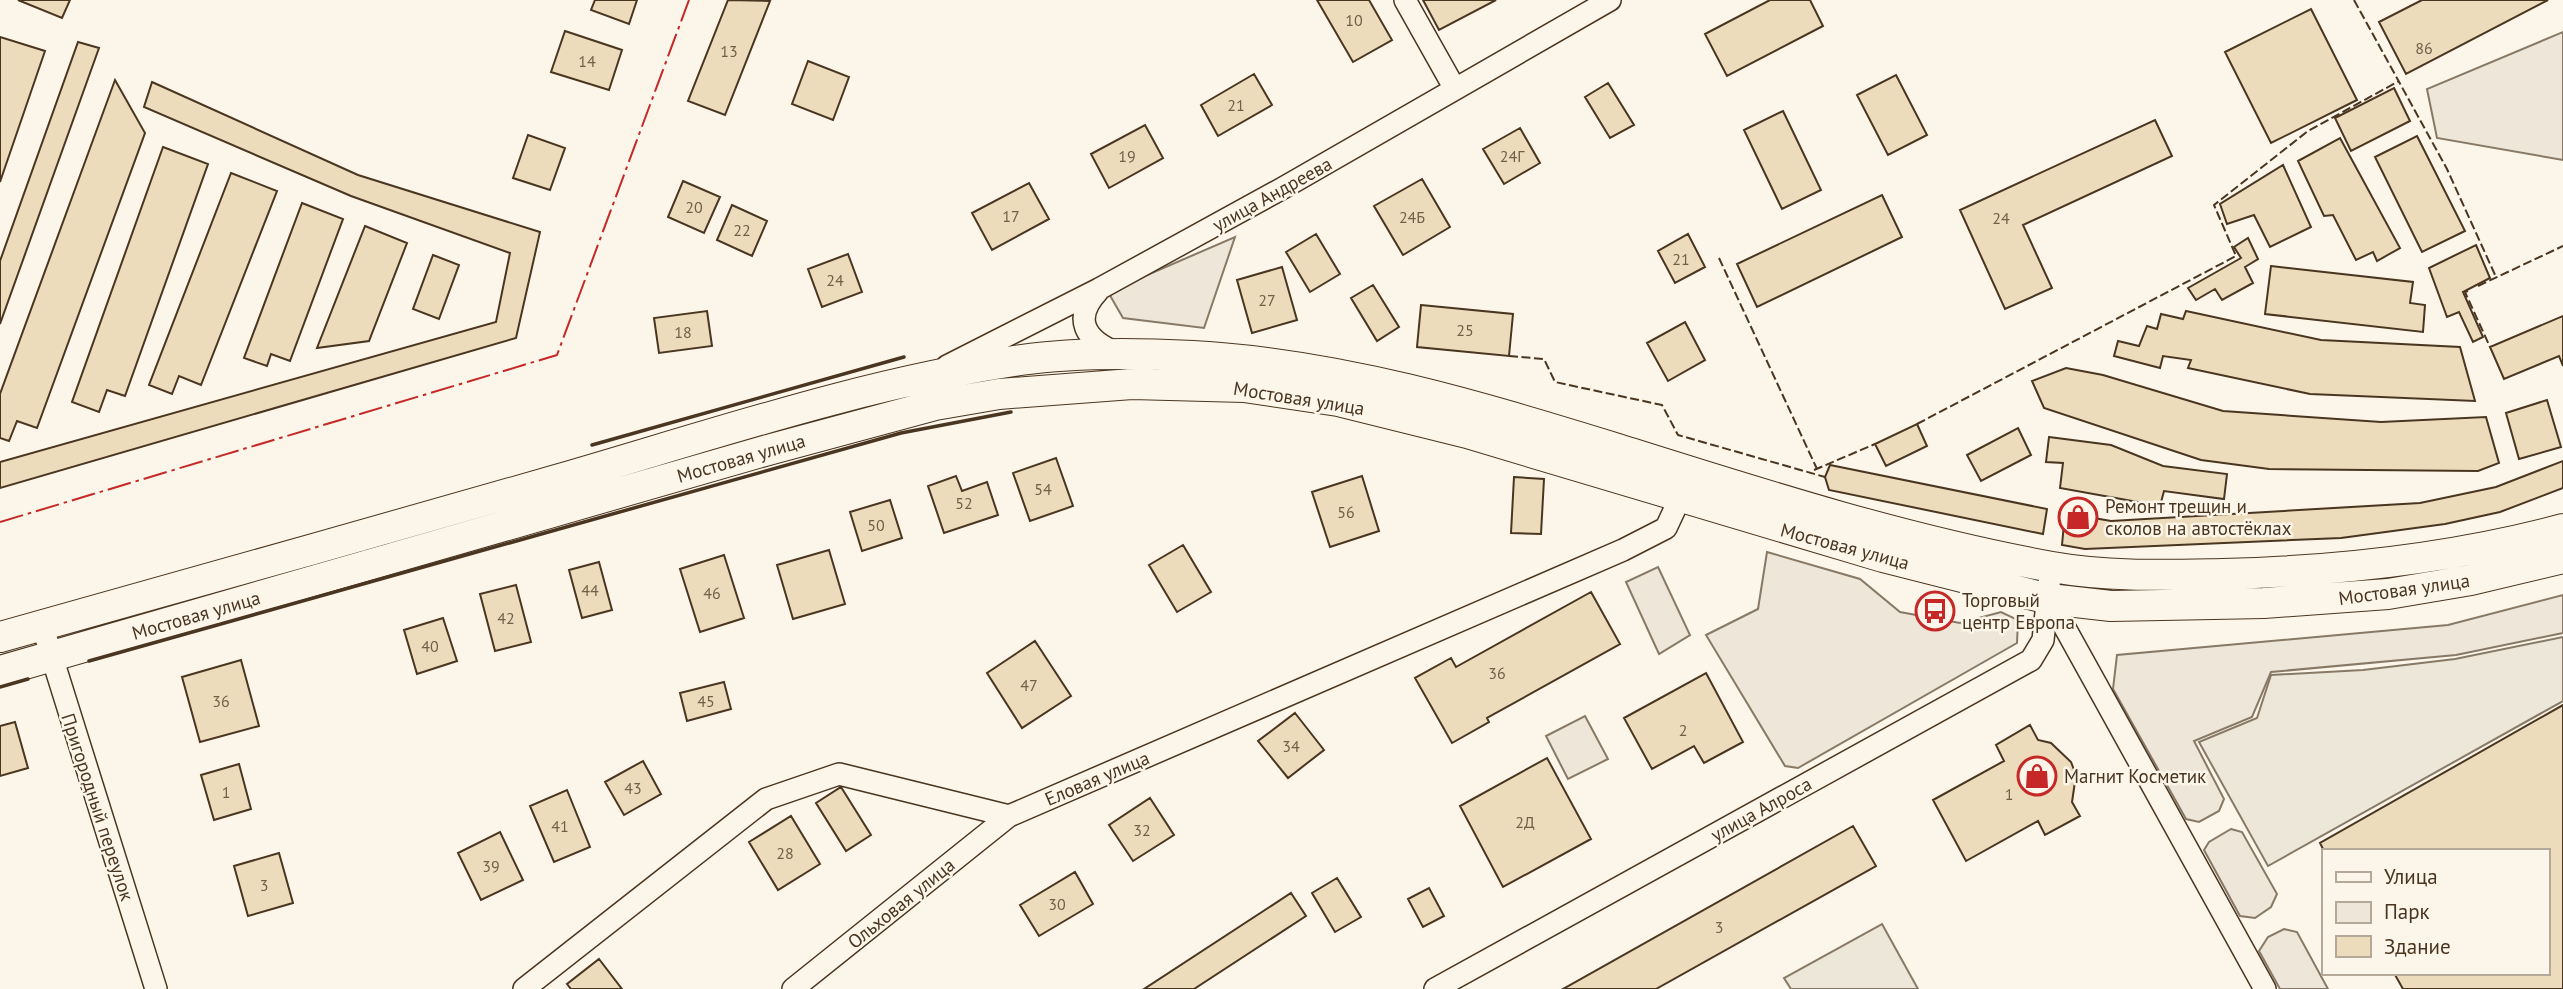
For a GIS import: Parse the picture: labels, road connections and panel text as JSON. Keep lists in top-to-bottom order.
{
  "streets": {
    "main road": ["Мостовая улица"],
    "street": [
      "улица Андреева",
      "Еловая улица",
      "Пригородный переулок",
      "улица Алроса",
      "Ольховая улица"
    ]
  },
  "crossings": [
    ["улица Андреева", "Мостовая улица"],
    ["Мостовая улица", "Еловая улица"],
    ["Мостовая улица", "Пригородный переулок"],
    ["Мостовая улица", "улица Алроса"],
    ["Еловая улица", "Ольховая улица"]
  ],
  "places": {
    "shop": ["Ремонт трещин и сколов на автостёклах", "Магнит Косметик"],
    "bus stop": ["Торговый центр Европа"]
  },
  "house_numbers": [
    "10",
    "86",
    "13",
    "14",
    "21",
    "19",
    "24Г",
    "20",
    "17",
    "24Б",
    "24",
    "22",
    "21",
    "24",
    "27",
    "25",
    "18",
    "54",
    "52",
    "56",
    "50",
    "44",
    "46",
    "42",
    "40",
    "36",
    "47",
    "36",
    "45",
    "2",
    "34",
    "43",
    "1",
    "1",
    "2Д",
    "41",
    "32",
    "28",
    "39",
    "3",
    "30",
    "3"
  ],
  "legend": ["Улица", "Парк", "Здание"]
}
